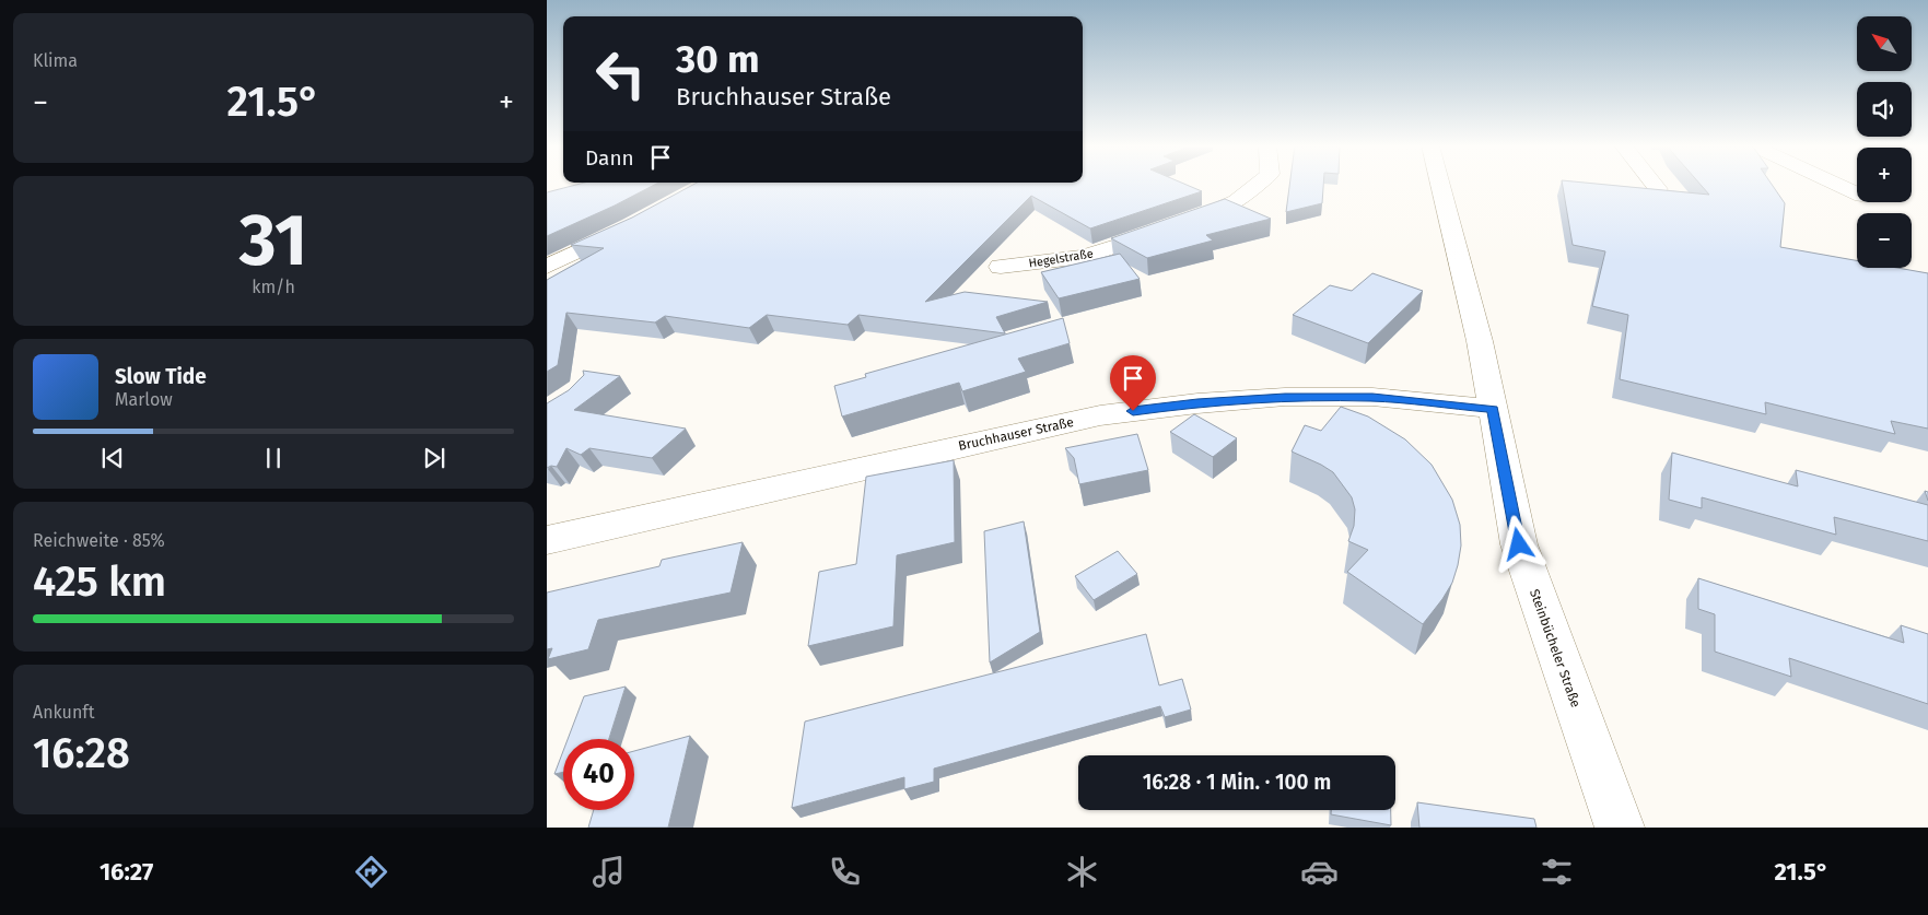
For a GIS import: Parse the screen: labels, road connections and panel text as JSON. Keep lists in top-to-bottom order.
{
  "streets": {
    "street": ["Hegelstraße", "Bruchhauser Straße", "Steinbücheler Straße"]
  },
  "crossings": [
    ["Bruchhauser Straße", "Steinbücheler Straße"]
  ],
  "north": "top left",
  "page": {
    "tile": [
      "Klima",
      ["31", "km/h"],
      ["Reichweite · 85%", "425 km"],
      ["Ankunft", "16:28"]
    ],
    "map_buttons": ["+", "−"],
    "turn": ["30 m", "Bruchhauser Straße"],
    "heat": ["−", "21.5°", "+"],
    "then": "Dann",
    "song": ["Slow Tide", "Marlow"],
    "limit": "40",
    "trip": "16:28 · 1 Min. · 100 m",
    "tabs": ["16:27", "21.5°"]
  }
}
